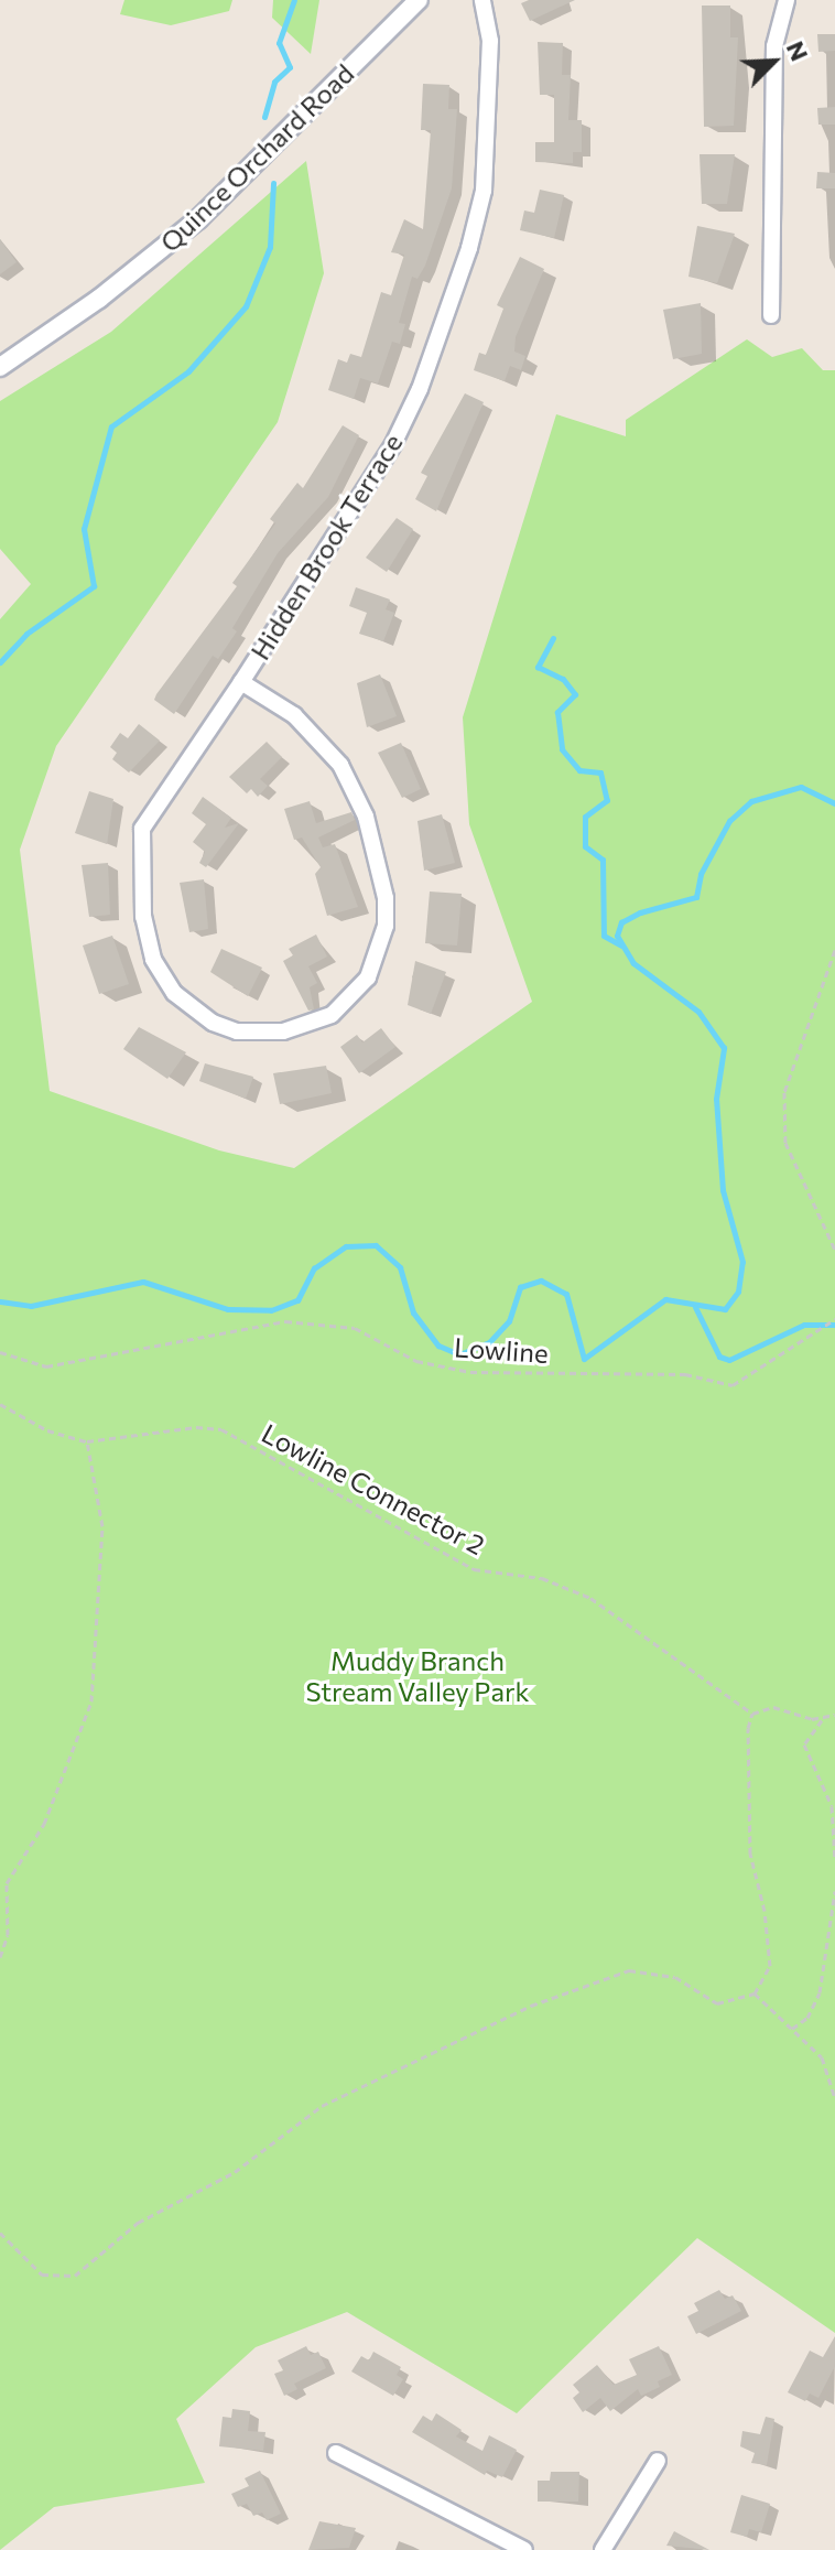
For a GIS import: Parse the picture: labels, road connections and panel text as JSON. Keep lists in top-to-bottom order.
{
  "streets": {
    "street": ["Quince Orchard Road", "Hidden Brook Terrace"],
    "path": ["Lowline", "Lowline Connector 2"]
  },
  "parks": ["Muddy Branch Stream Valley Park"],
  "north": "top right"
}
